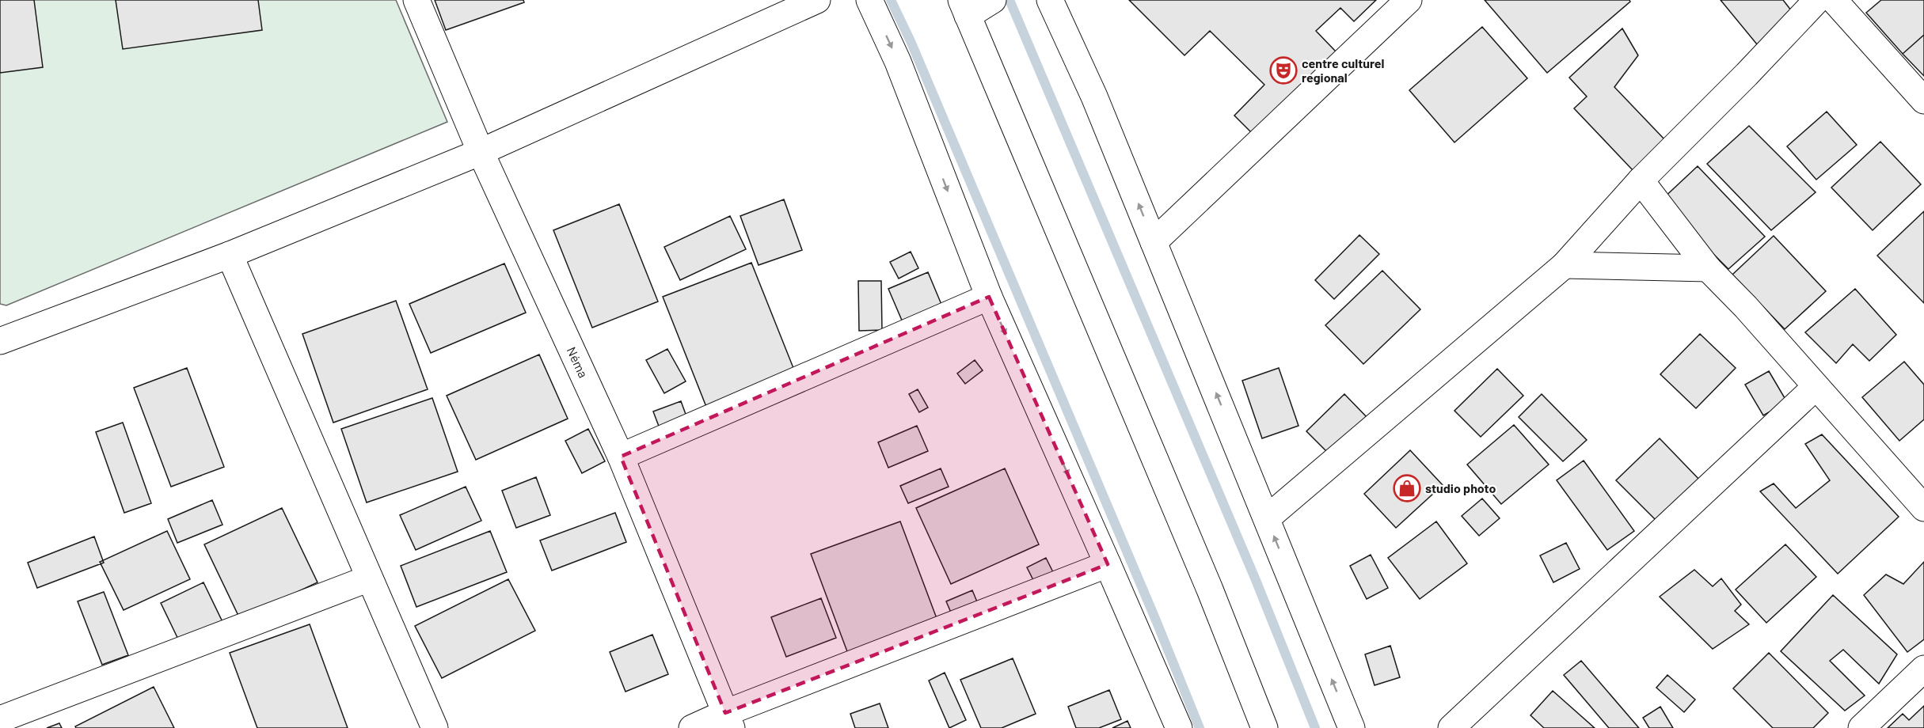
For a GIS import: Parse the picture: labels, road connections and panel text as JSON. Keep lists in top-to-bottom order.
{
  "streets": {
    "main road": ["Néma"]
  },
  "places": {
    "theatre": ["centre culturel regional"],
    "shop": ["studio photo"]
  }
}
